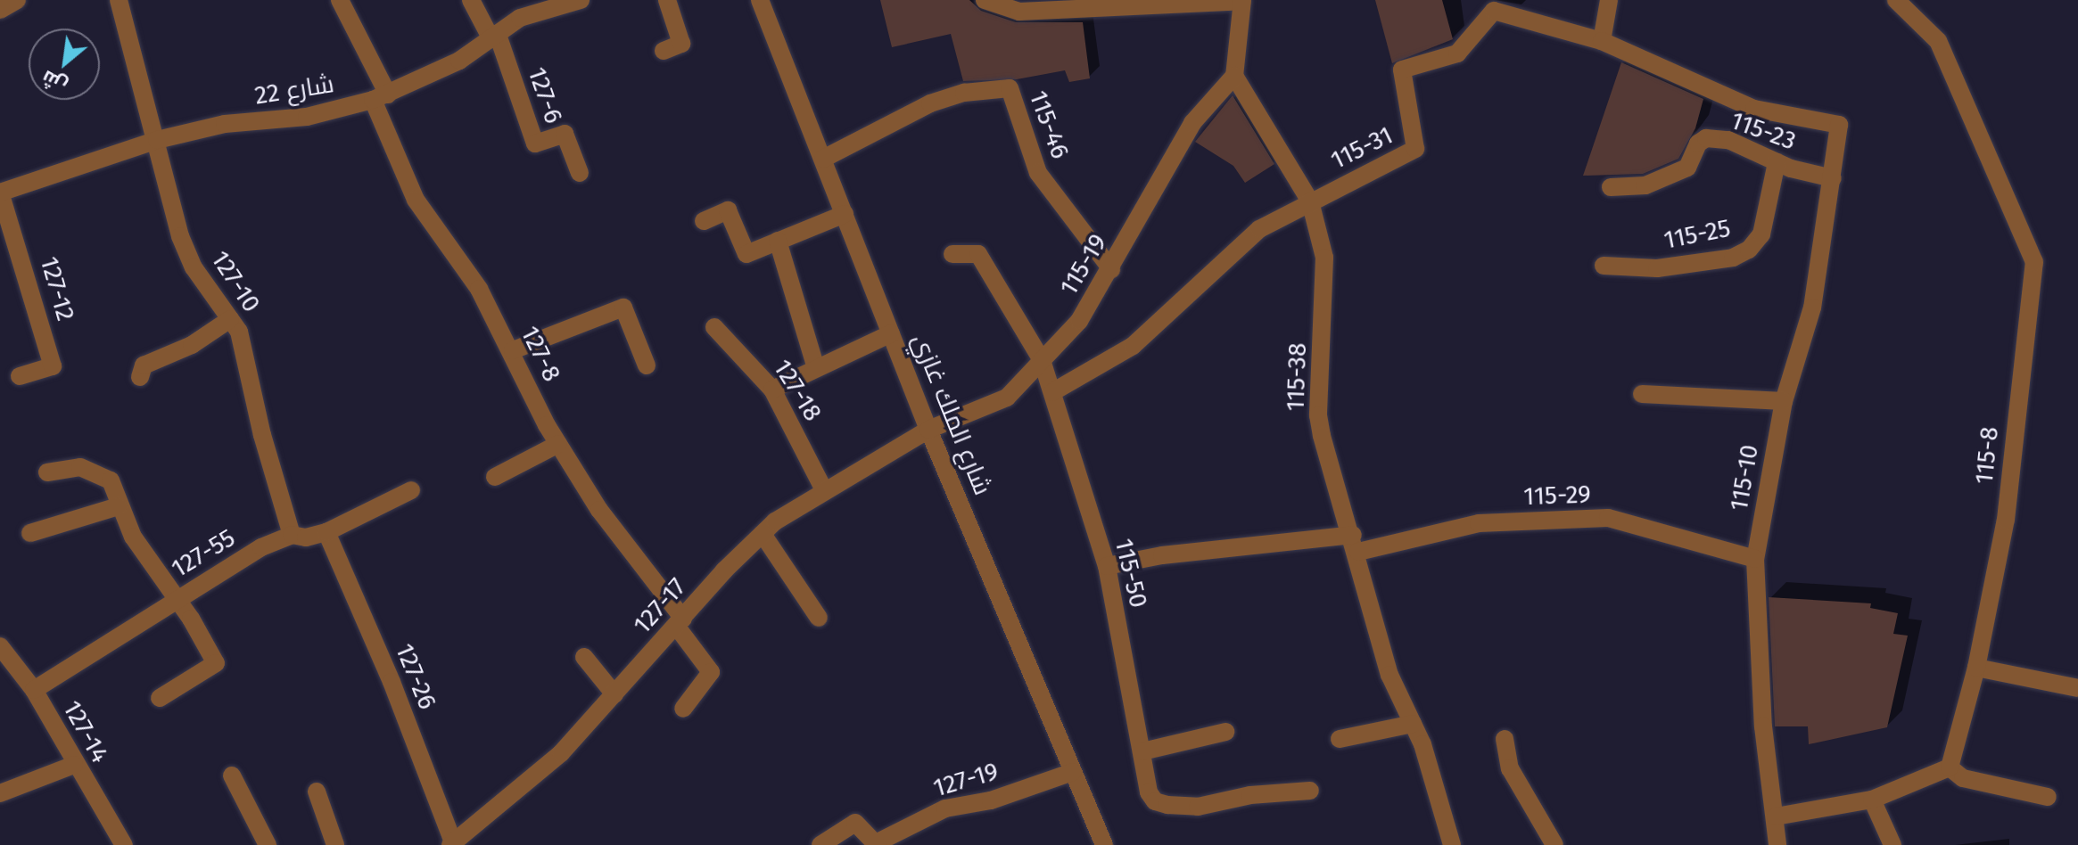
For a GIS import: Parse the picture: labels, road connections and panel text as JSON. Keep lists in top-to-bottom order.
{
  "streets": {
    "street": [
      "شارع 22",
      "127-6",
      "115-46",
      "115-23",
      "115-31",
      "115-25",
      "115-19",
      "127-10",
      "127-12",
      "127-8",
      "115-38",
      "127-18",
      "شارع الملك غازي",
      "115-8",
      "115-10",
      "115-29",
      "127-55",
      "115-50",
      "127-17",
      "127-26",
      "127-14",
      "127-19"
    ]
  },
  "crossings": [
    ["شارع 22", "127-6"],
    ["شارع 22", "127-10"],
    ["شارع 22", "127-12"],
    ["شارع 22", "127-8"],
    ["115-46", "115-19"],
    ["115-46", "شارع الملك غازي"],
    ["115-23", "115-25"],
    ["115-23", "115-10"],
    ["115-31", "115-38"],
    ["115-31", "115-10"],
    ["115-31", "115-50"],
    ["115-19", "115-38"],
    ["115-19", "شارع الملك غازي"],
    ["115-19", "115-50"],
    ["115-19", "127-17"],
    ["127-10", "127-55"],
    ["127-8", "127-17"],
    ["115-38", "115-29"],
    ["127-18", "127-17"],
    ["شارع الملك غازي", "127-17"],
    ["شارع الملك غازي", "127-19"],
    ["115-10", "115-29"],
    ["127-55", "127-26"],
    ["127-55", "127-14"],
    ["127-17", "127-26"]
  ],
  "north": "bottom left"
}
